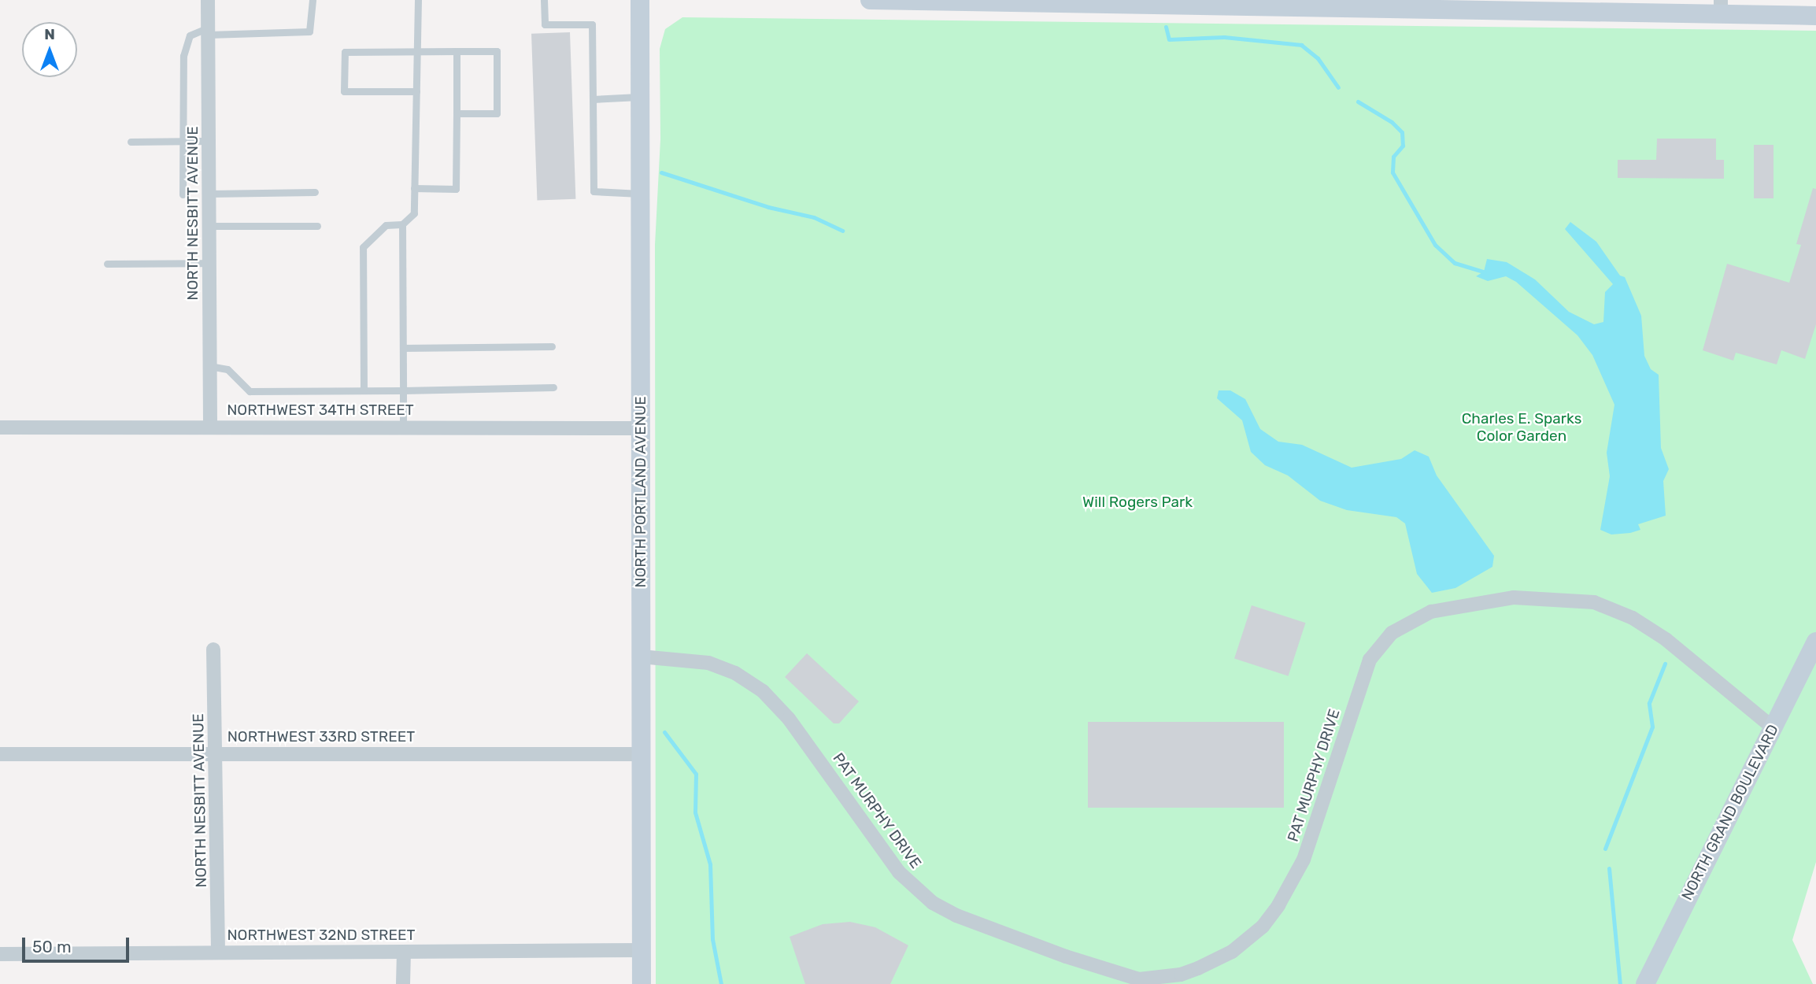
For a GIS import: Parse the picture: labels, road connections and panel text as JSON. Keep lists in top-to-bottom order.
{
  "streets": {
    "main road": ["NORTH PORTLAND AVENUE", "NORTH GRAND BOULEVARD"],
    "street": [
      "NORTH NESBITT AVENUE",
      "NORTHWEST 34TH STREET",
      "NORTHWEST 33RD STREET",
      "PAT MURPHY DRIVE",
      "NORTHWEST 32ND STREET"
    ]
  },
  "crossings": [
    ["NORTH NESBITT AVENUE", "NORTHWEST 34TH STREET"],
    ["NORTH NESBITT AVENUE", "NORTHWEST 33RD STREET"],
    ["NORTH NESBITT AVENUE", "NORTHWEST 32ND STREET"],
    ["NORTHWEST 34TH STREET", "NORTH PORTLAND AVENUE"],
    ["NORTH PORTLAND AVENUE", "NORTHWEST 33RD STREET"],
    ["NORTH PORTLAND AVENUE", "PAT MURPHY DRIVE"],
    ["NORTH PORTLAND AVENUE", "NORTHWEST 32ND STREET"],
    ["PAT MURPHY DRIVE", "NORTH GRAND BOULEVARD"]
  ],
  "parks": ["Charles E. Sparks Color Garden", "Will Rogers Park"],
  "scale_bar": "50 m",
  "north": "top"
}
